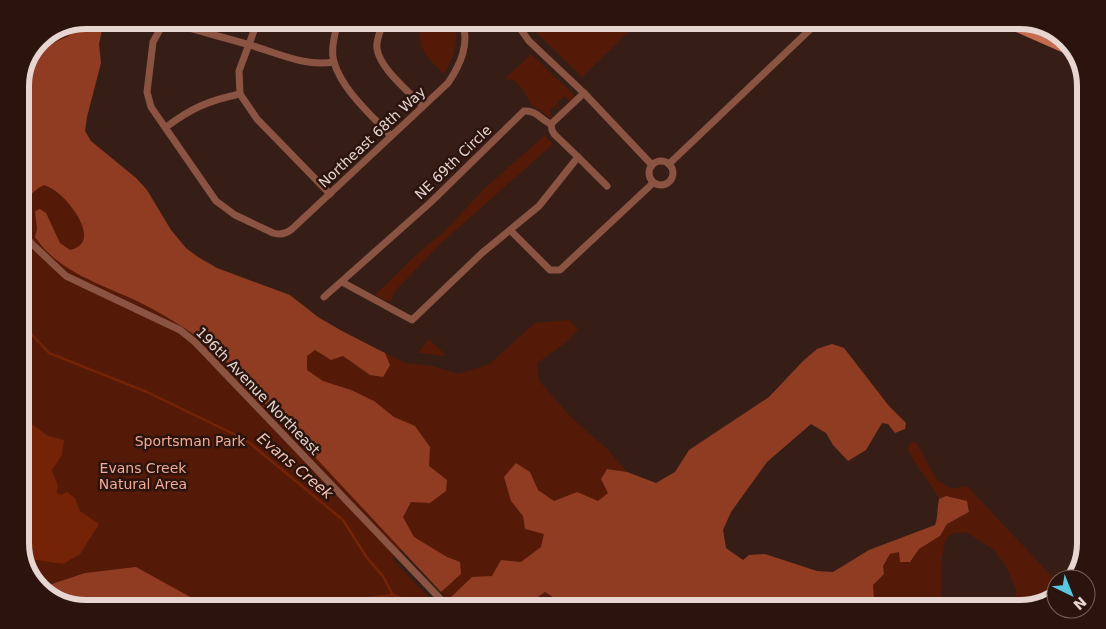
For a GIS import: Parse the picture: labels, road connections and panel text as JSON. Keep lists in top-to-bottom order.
{
  "streets": {
    "street": ["Northeast 68th Way", "NE 69th Circle", "196th Avenue Northeast"]
  },
  "water": ["Evans Creek"],
  "parks": ["Sportsman Park", "Evans Creek Natural Area"],
  "north": "bottom right"
}
